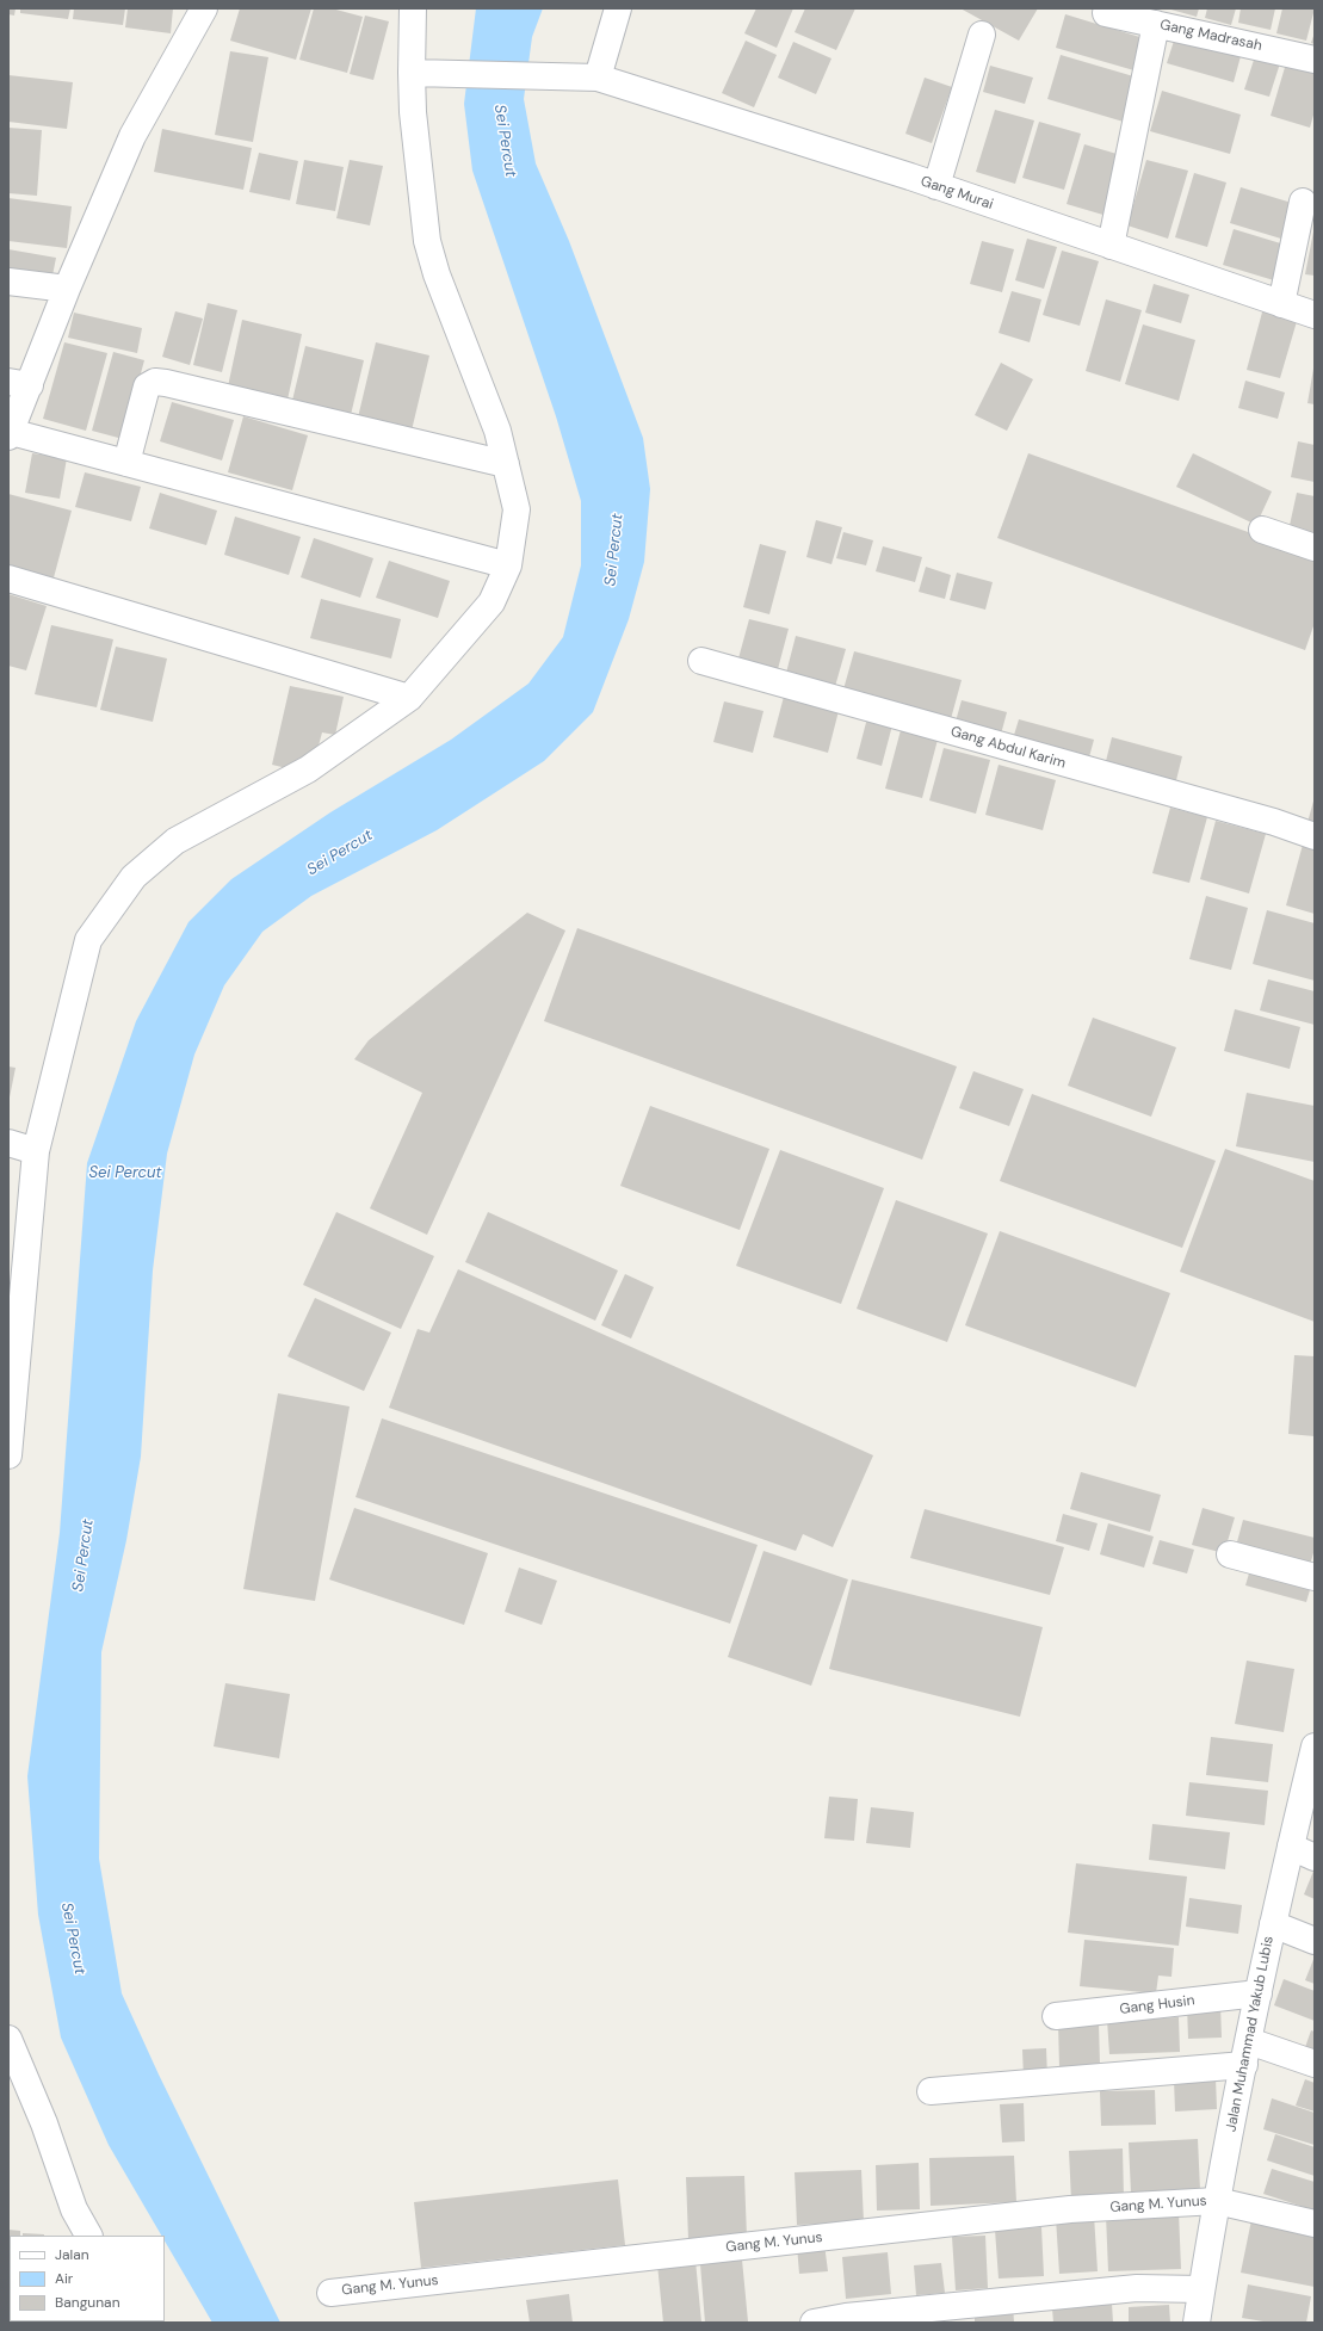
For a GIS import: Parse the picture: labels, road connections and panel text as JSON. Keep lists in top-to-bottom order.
{
  "streets": {
    "street": [
      "Gang Madrasah",
      "Gang Murai",
      "Gang Abdul Karim",
      "Gang Husin",
      "Jalan Muhammad Yakub Lubis",
      "Gang M. Yunus"
    ]
  },
  "crossings": [
    ["Gang Husin", "Jalan Muhammad Yakub Lubis"],
    ["Jalan Muhammad Yakub Lubis", "Gang M. Yunus"]
  ],
  "water": ["Sei Percut"],
  "legend": ["Jalan", "Air", "Bangunan"]
}
